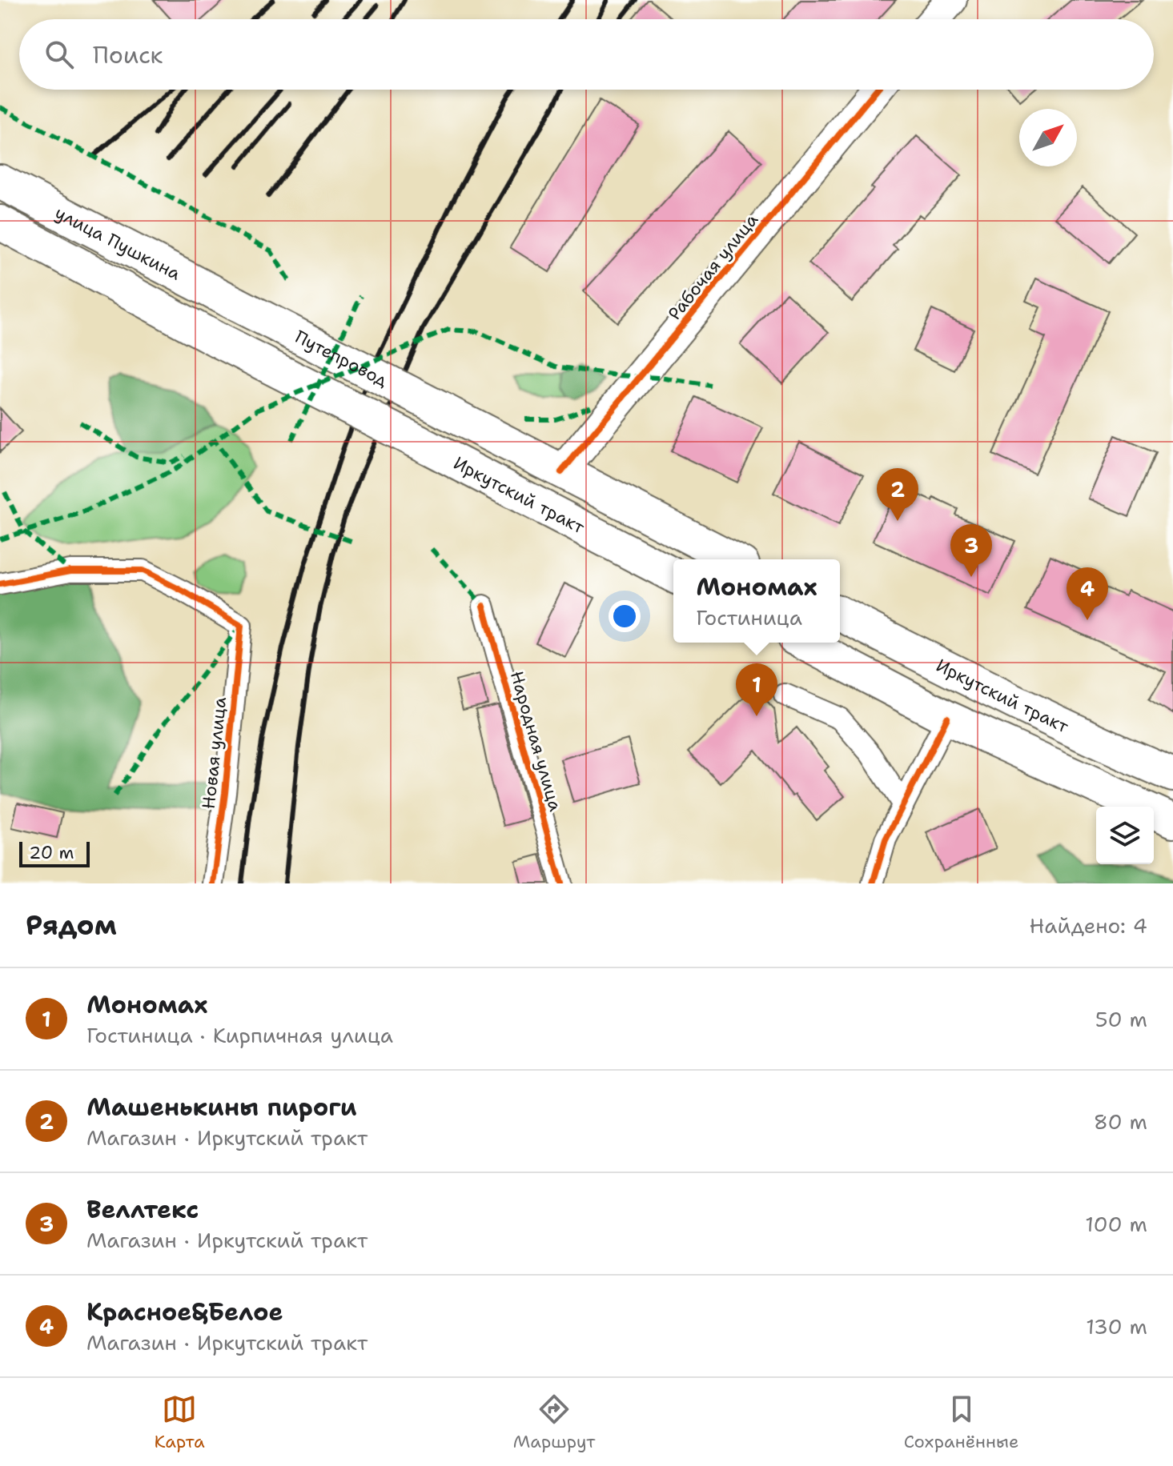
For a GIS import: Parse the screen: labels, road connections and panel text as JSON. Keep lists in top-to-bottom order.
{
  "streets": {
    "main road": ["улица Пушкина", "Путепровод", "Иркутский тракт"],
    "street": ["Рабочая улица", "Народная улица", "Новая улица"]
  },
  "crossings": [
    ["улица Пушкина", "Путепровод"],
    ["улица Пушкина", "Иркутский тракт"],
    ["Рабочая улица", "Путепровод"]
  ],
  "scale_bar": "20 m",
  "north": "top right",
  "page": {
    "search": "Поиск",
    "pins": [
      "2",
      "3",
      "4",
      "1"
    ],
    "popup": ["Мономах", "Гостиница"],
    "scale": "20 m",
    "heading": ["Рядом", "Найдено: 4"],
    "list": [
      {
        "mark": "1",
        "name": "Мономах",
        "note": "Гостиница · Кирпичная улица",
        "value": "50 m"
      },
      {
        "mark": "2",
        "name": "Машенькины пироги",
        "note": "Магазин · Иркутский тракт",
        "value": "80 m"
      },
      {
        "mark": "3",
        "name": "Веллтекс",
        "note": "Магазин · Иркутский тракт",
        "value": "100 m"
      },
      {
        "mark": "4",
        "name": "Красное&Белое",
        "note": "Магазин · Иркутский тракт",
        "value": "130 m"
      }
    ],
    "nav": ["Карта", "Маршрут", "Сохранённые"]
  }
}
